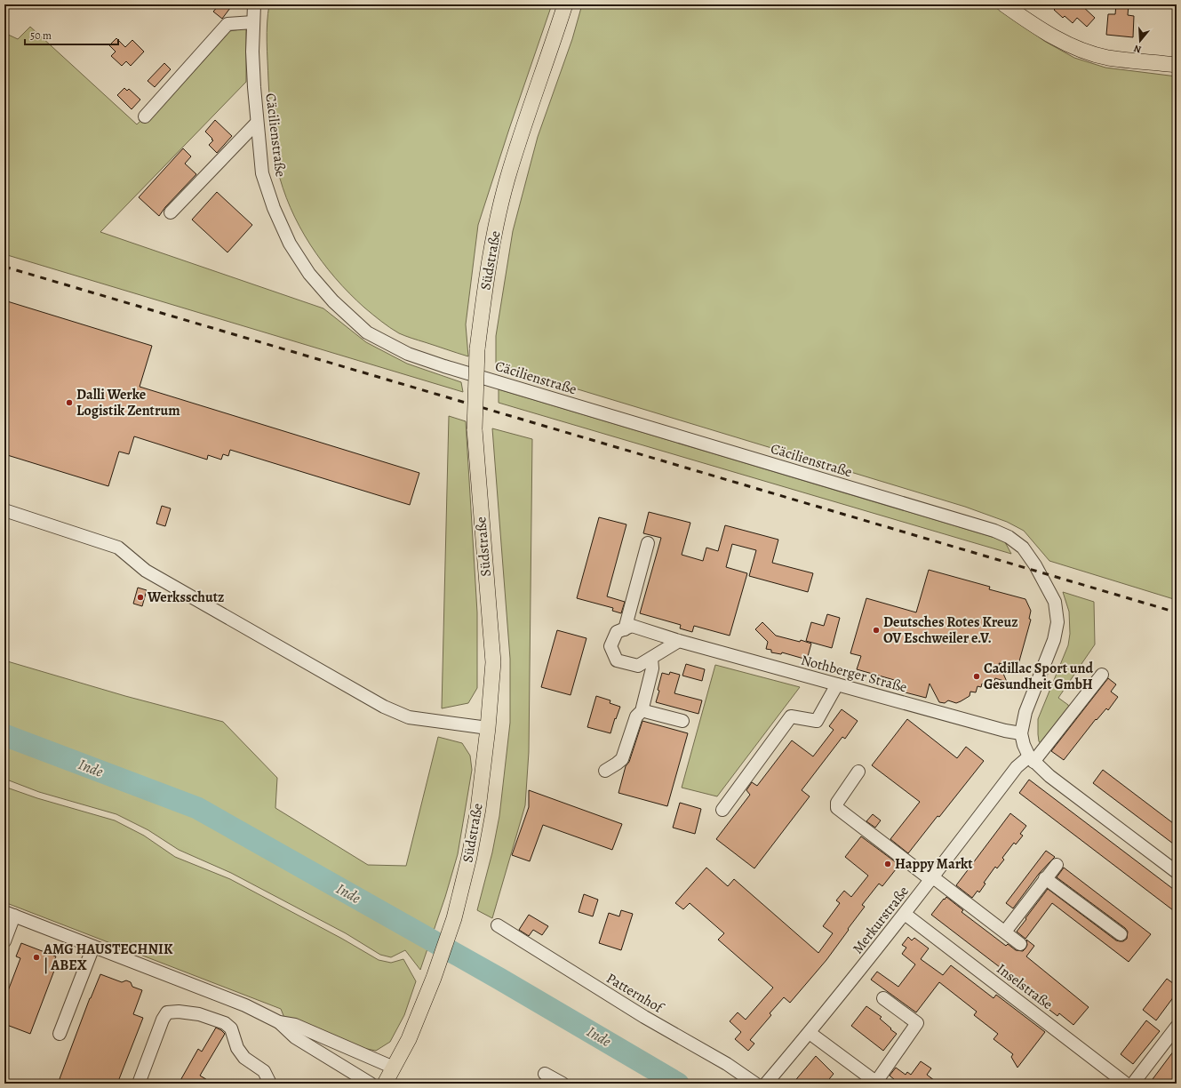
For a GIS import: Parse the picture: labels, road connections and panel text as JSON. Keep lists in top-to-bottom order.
{
  "streets": {
    "main road": ["Südstraße"],
    "street": [
      "Cäcilienstraße",
      "Nothberger Straße",
      "Merkurstraße",
      "Inselstraße",
      "Patternhof"
    ]
  },
  "crossings": [
    ["Cäcilienstraße", "Nothberger Straße"],
    ["Merkurstraße", "Inselstraße"]
  ],
  "water": ["Inde"],
  "places": [
    "Dalli Werke Logistik Zentrum",
    "Werksschutz",
    "Deutsches Rotes Kreuz OV Eschweiler e.V.",
    "Cadillac Sport und Gesundheit GmbH",
    "Happy Markt",
    "AMG HAUSTECHNIK | ABEX"
  ],
  "scale_bar": "50 m",
  "north": "bottom"
}
